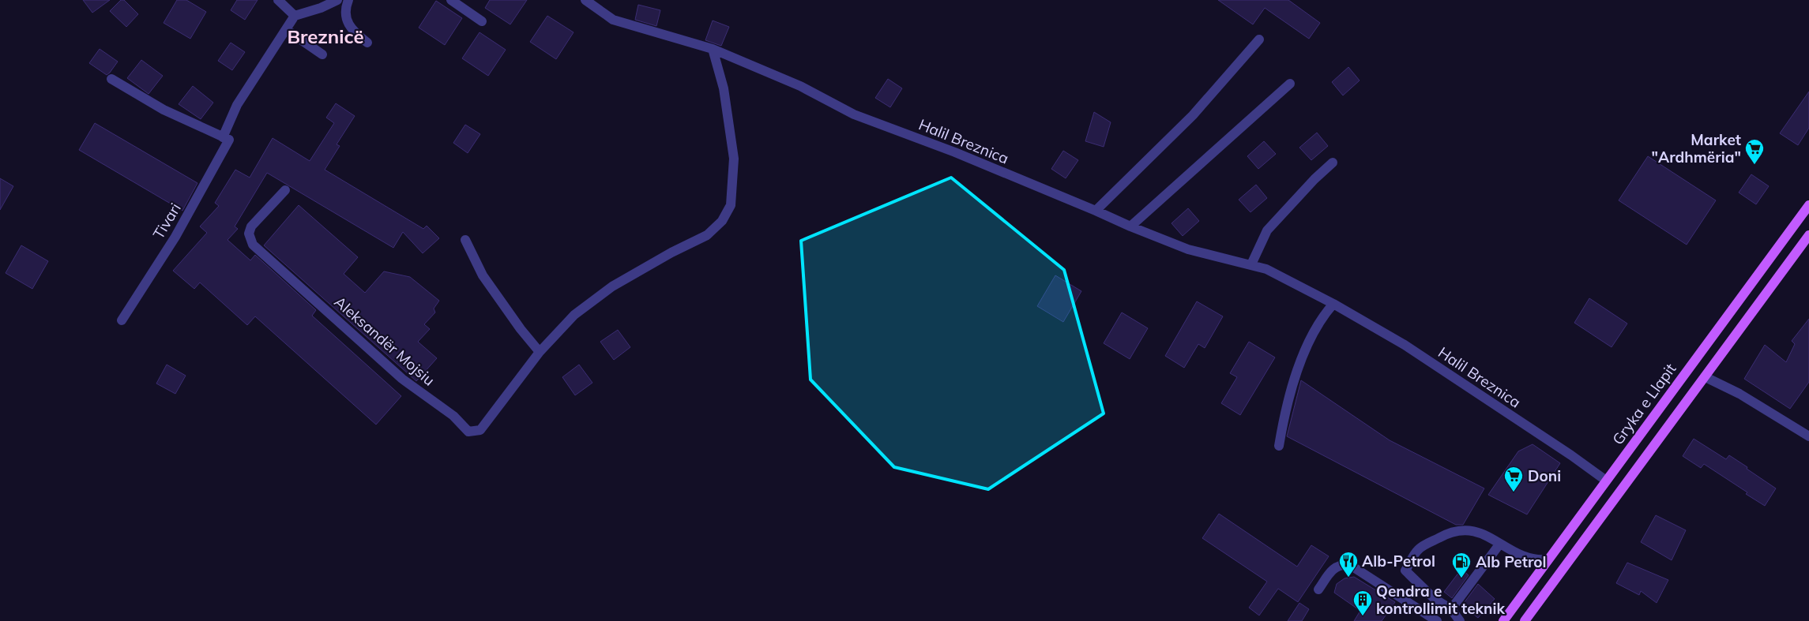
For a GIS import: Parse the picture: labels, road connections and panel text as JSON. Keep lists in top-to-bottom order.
{
  "streets": {
    "main road": ["Gryka e Llapit"],
    "street": ["Halil Breznica", "Tivari", "Aleksandër Mojsiu"]
  },
  "crossings": [
    ["Halil Breznica", "Aleksandër Mojsiu"],
    ["Halil Breznica", "Gryka e Llapit"]
  ],
  "districts": ["Breznicë"],
  "places": {
    "supermarket": ["Market \"Ardhmëria\"", "Doni"],
    "restaurant": ["Alb-Petrol"],
    "fuel station": ["Alb Petrol"],
    "building": ["Qendra e kontrollimit teknik"]
  }
}
